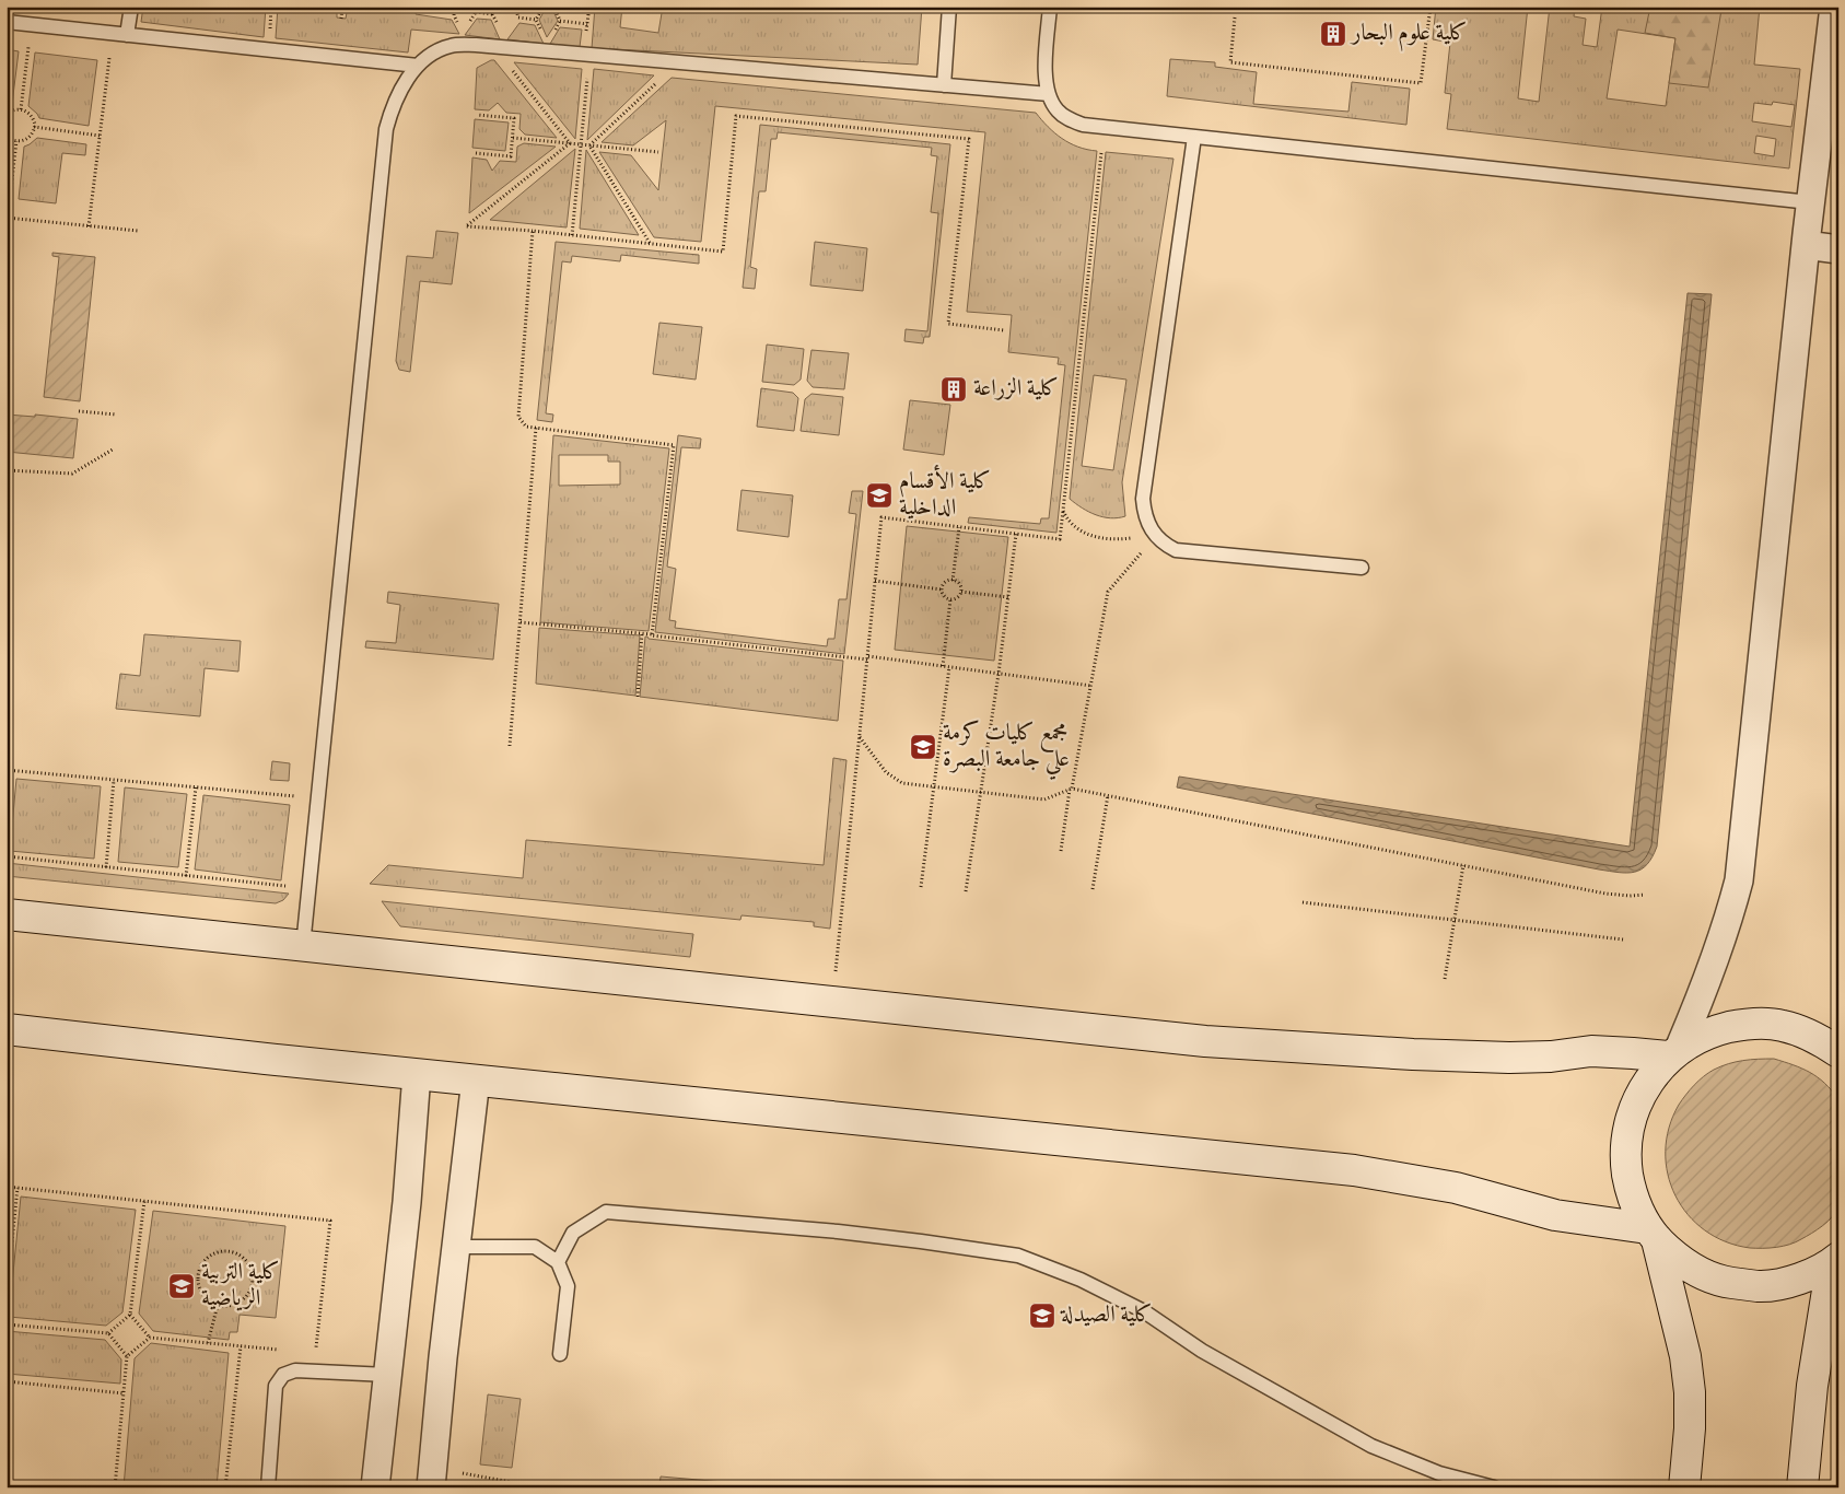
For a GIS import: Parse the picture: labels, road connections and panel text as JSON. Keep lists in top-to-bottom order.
{
  "places": {
    "building": ["كلية علوم البحار", "كلية الزراعة"],
    "school or university": [
      "كلية الأقسام الداخلية",
      "مجمع كليات كرمة علي جامعة البصرة",
      "كلية التربية الرياضية",
      "كلية الصيدلة"
    ]
  }
}
